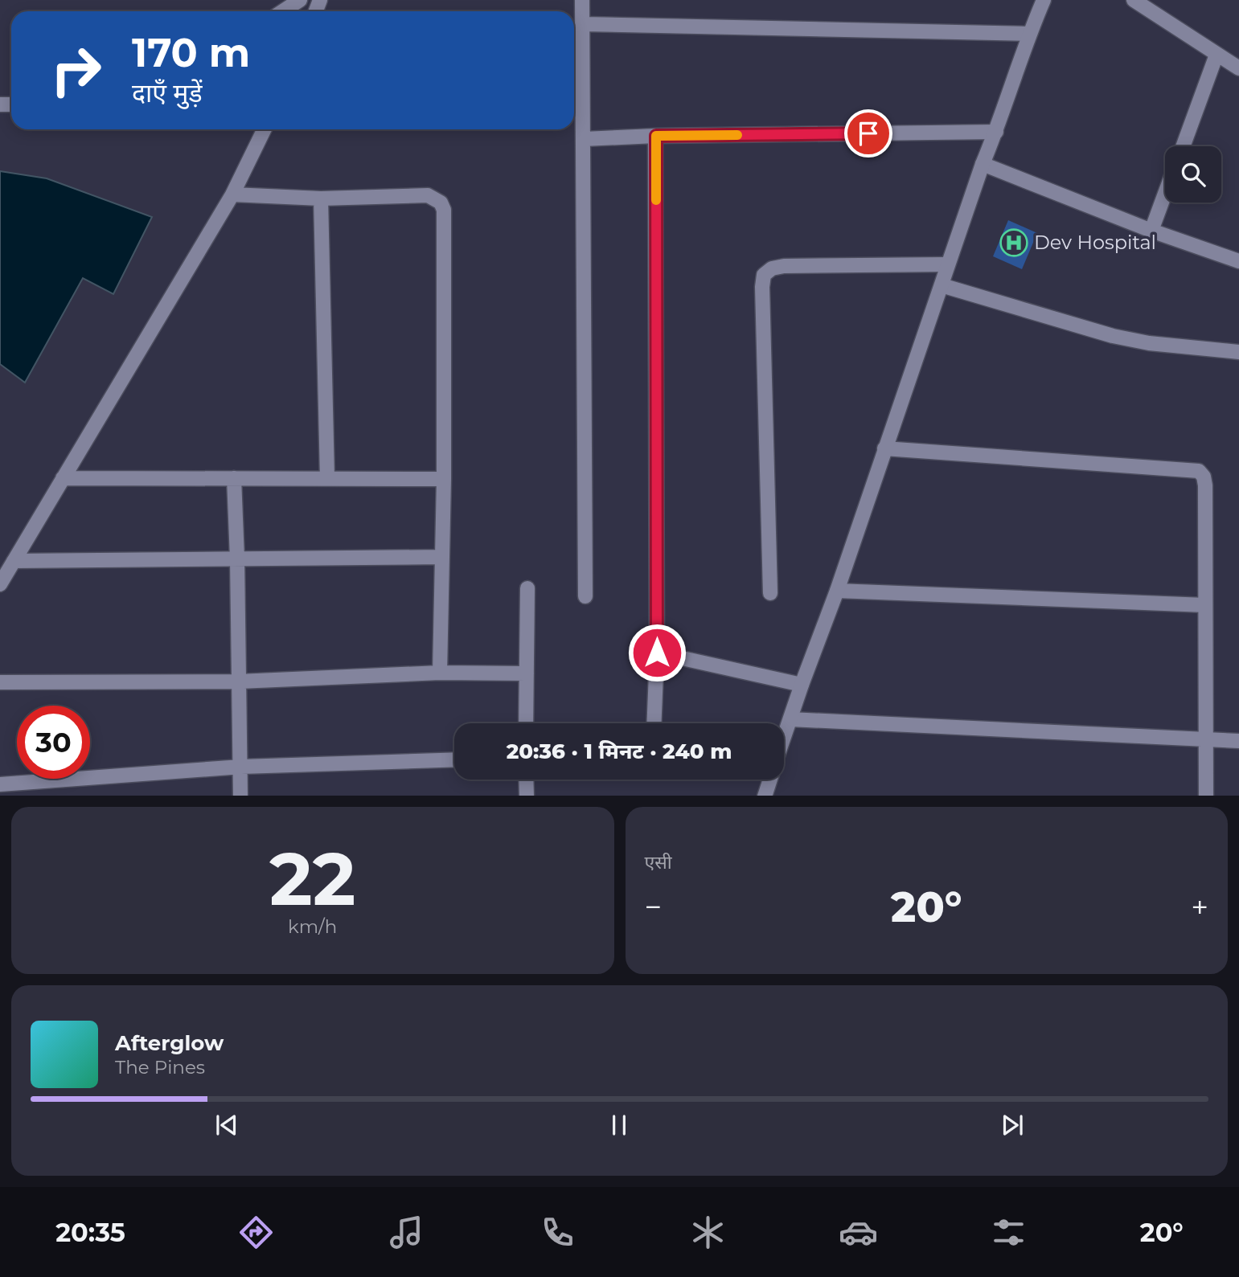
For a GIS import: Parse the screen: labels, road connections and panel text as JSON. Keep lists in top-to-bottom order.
{
  "places": {
    "hospital": ["Dev Hospital"]
  },
  "page": {
    "turn": ["170 m", "दाएँ मुड़ें"],
    "limit": "30",
    "trip": "20:36 · 1 मिनट · 240 m",
    "tile": [
      ["22", "km/h"],
      "एसी"
    ],
    "heat": ["−", "20°", "+"],
    "song": ["Afterglow", "The Pines"],
    "tabs": ["20:35", "20°"]
  }
}
